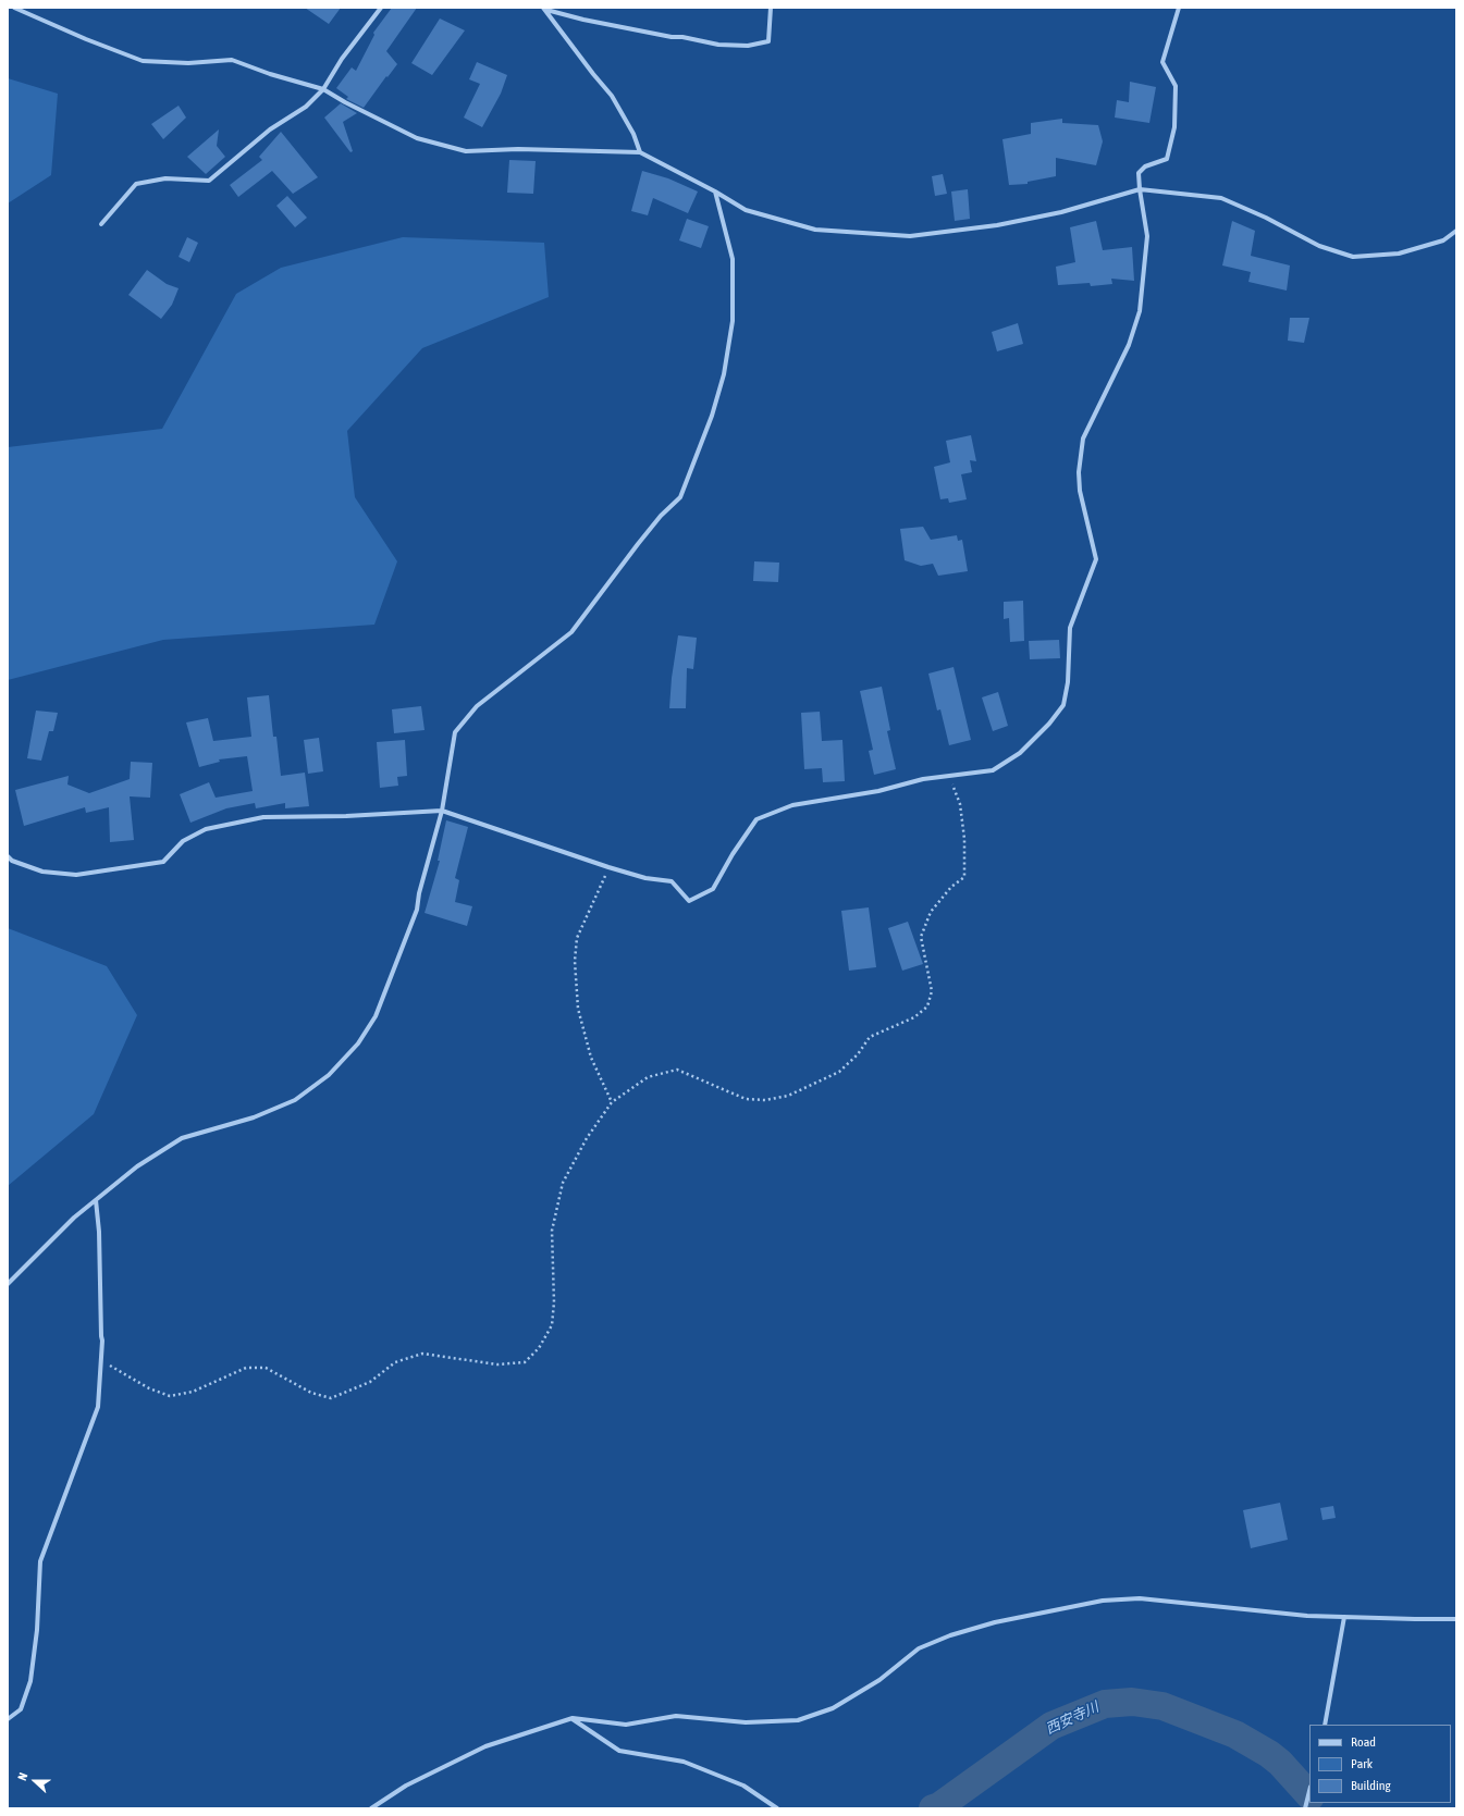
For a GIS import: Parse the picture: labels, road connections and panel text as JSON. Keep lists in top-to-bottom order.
{
  "water": ["西安寺川"],
  "legend": ["Road", "Park", "Building"],
  "north": "left"
}
